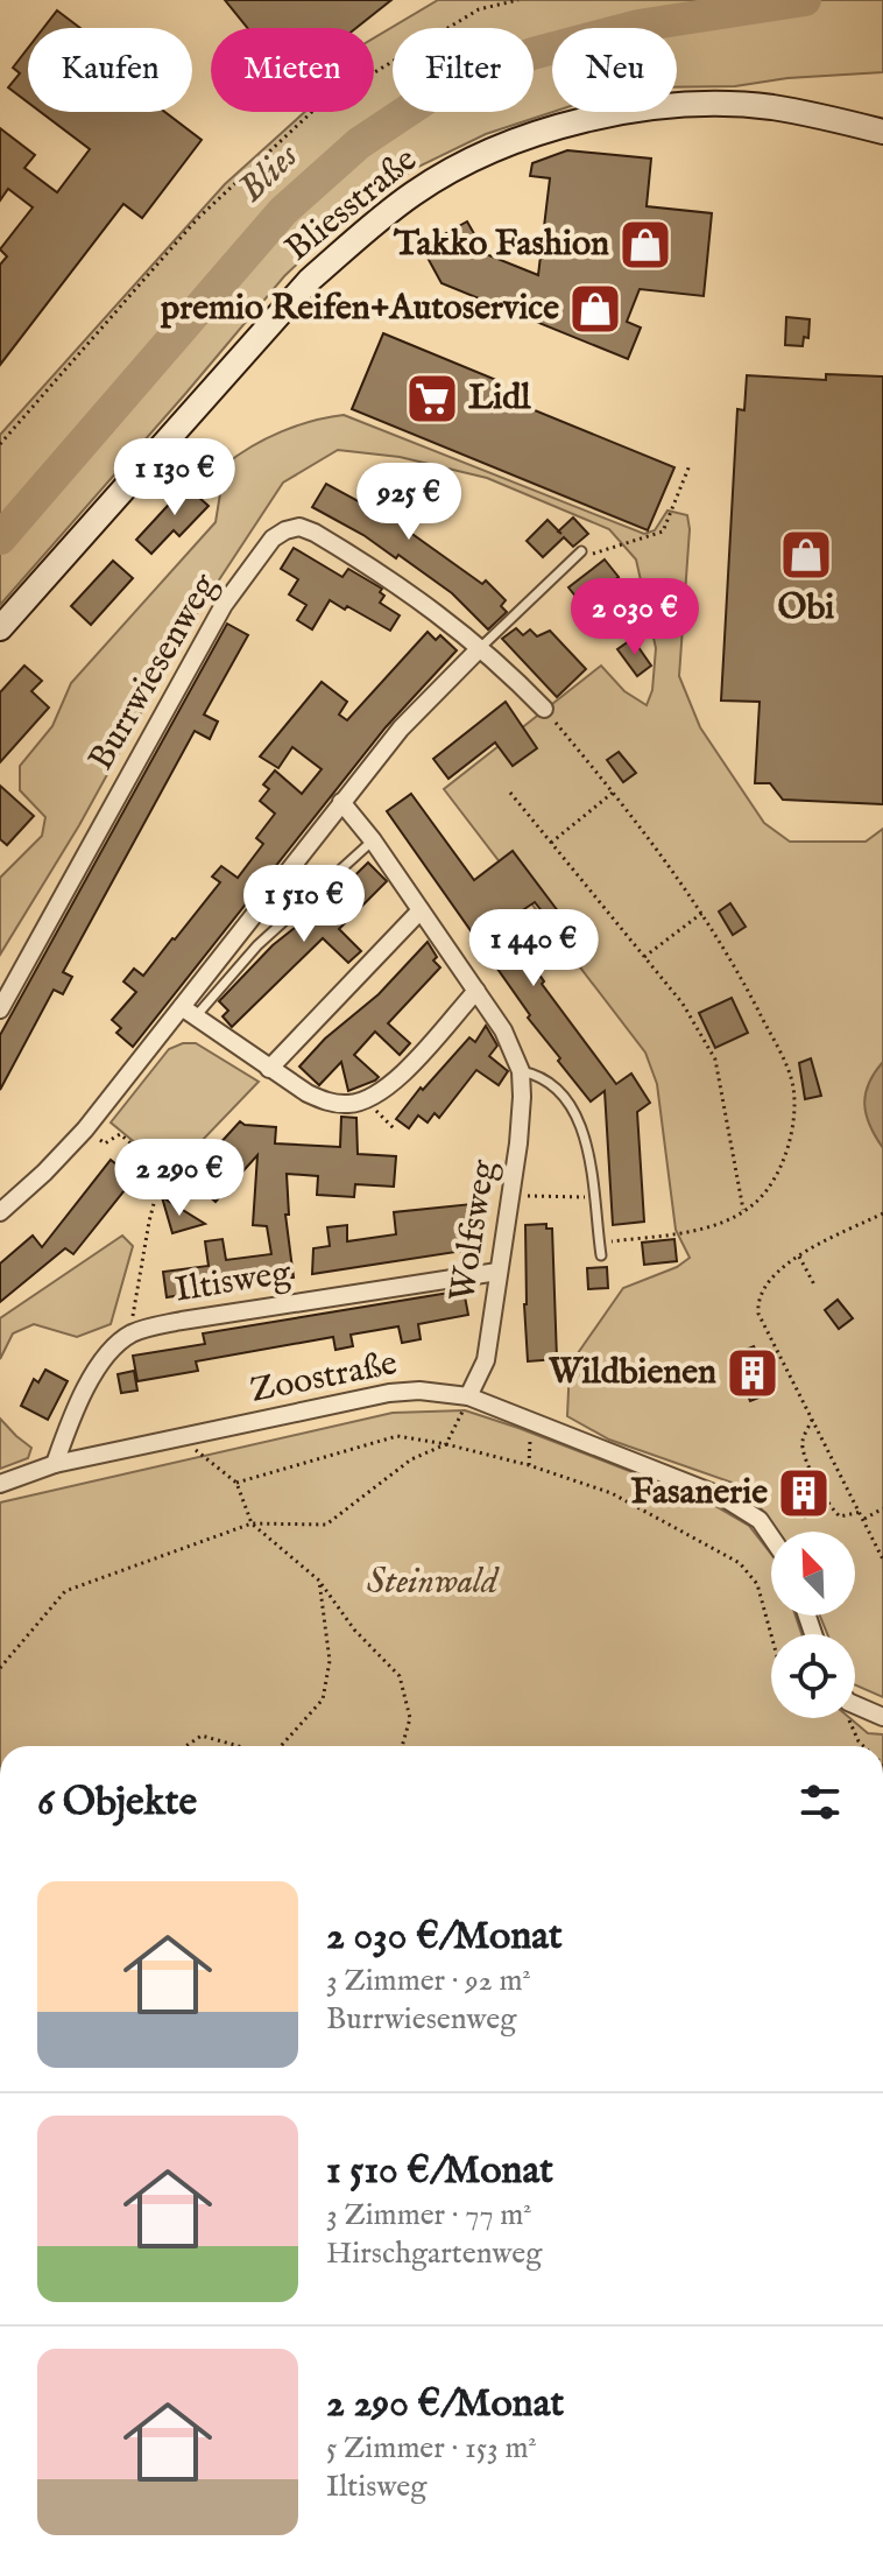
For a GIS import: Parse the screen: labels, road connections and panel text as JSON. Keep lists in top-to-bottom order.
{
  "streets": {
    "main road": ["Bliesstraße"],
    "street": [
      "Burrwiesenweg",
      "Wolfsweg",
      "Iltisweg",
      "Zoostraße"
    ]
  },
  "crossings": [
    ["Wolfsweg", "Iltisweg"],
    ["Wolfsweg", "Zoostraße"]
  ],
  "water": ["Blies"],
  "parks": ["Steinwald"],
  "places": {
    "shop": ["Takko Fashion", "premio Reifen+Autoservice", "Obi"],
    "supermarket": ["Lidl"],
    "building": ["Wildbienen", "Fasanerie"]
  },
  "north": "top left",
  "page": {
    "chip": [
      "Kaufen",
      "Mieten",
      "Filter",
      "Neu"
    ],
    "price": [
      "1 130 €",
      "925 €",
      "2 030 €",
      "1 510 €",
      "1 440 €",
      "2 290 €"
    ],
    "heading": "6 Objekte",
    "list": [
      {
        "name": "2 030 €/Monat",
        "note": "3 Zimmer · 92 m² · Burrwiesenweg"
      },
      {
        "name": "1 510 €/Monat",
        "note": "3 Zimmer · 77 m² · Hirschgartenweg"
      },
      {
        "name": "2 290 €/Monat",
        "note": "5 Zimmer · 153 m² · Iltisweg"
      }
    ]
  }
}
